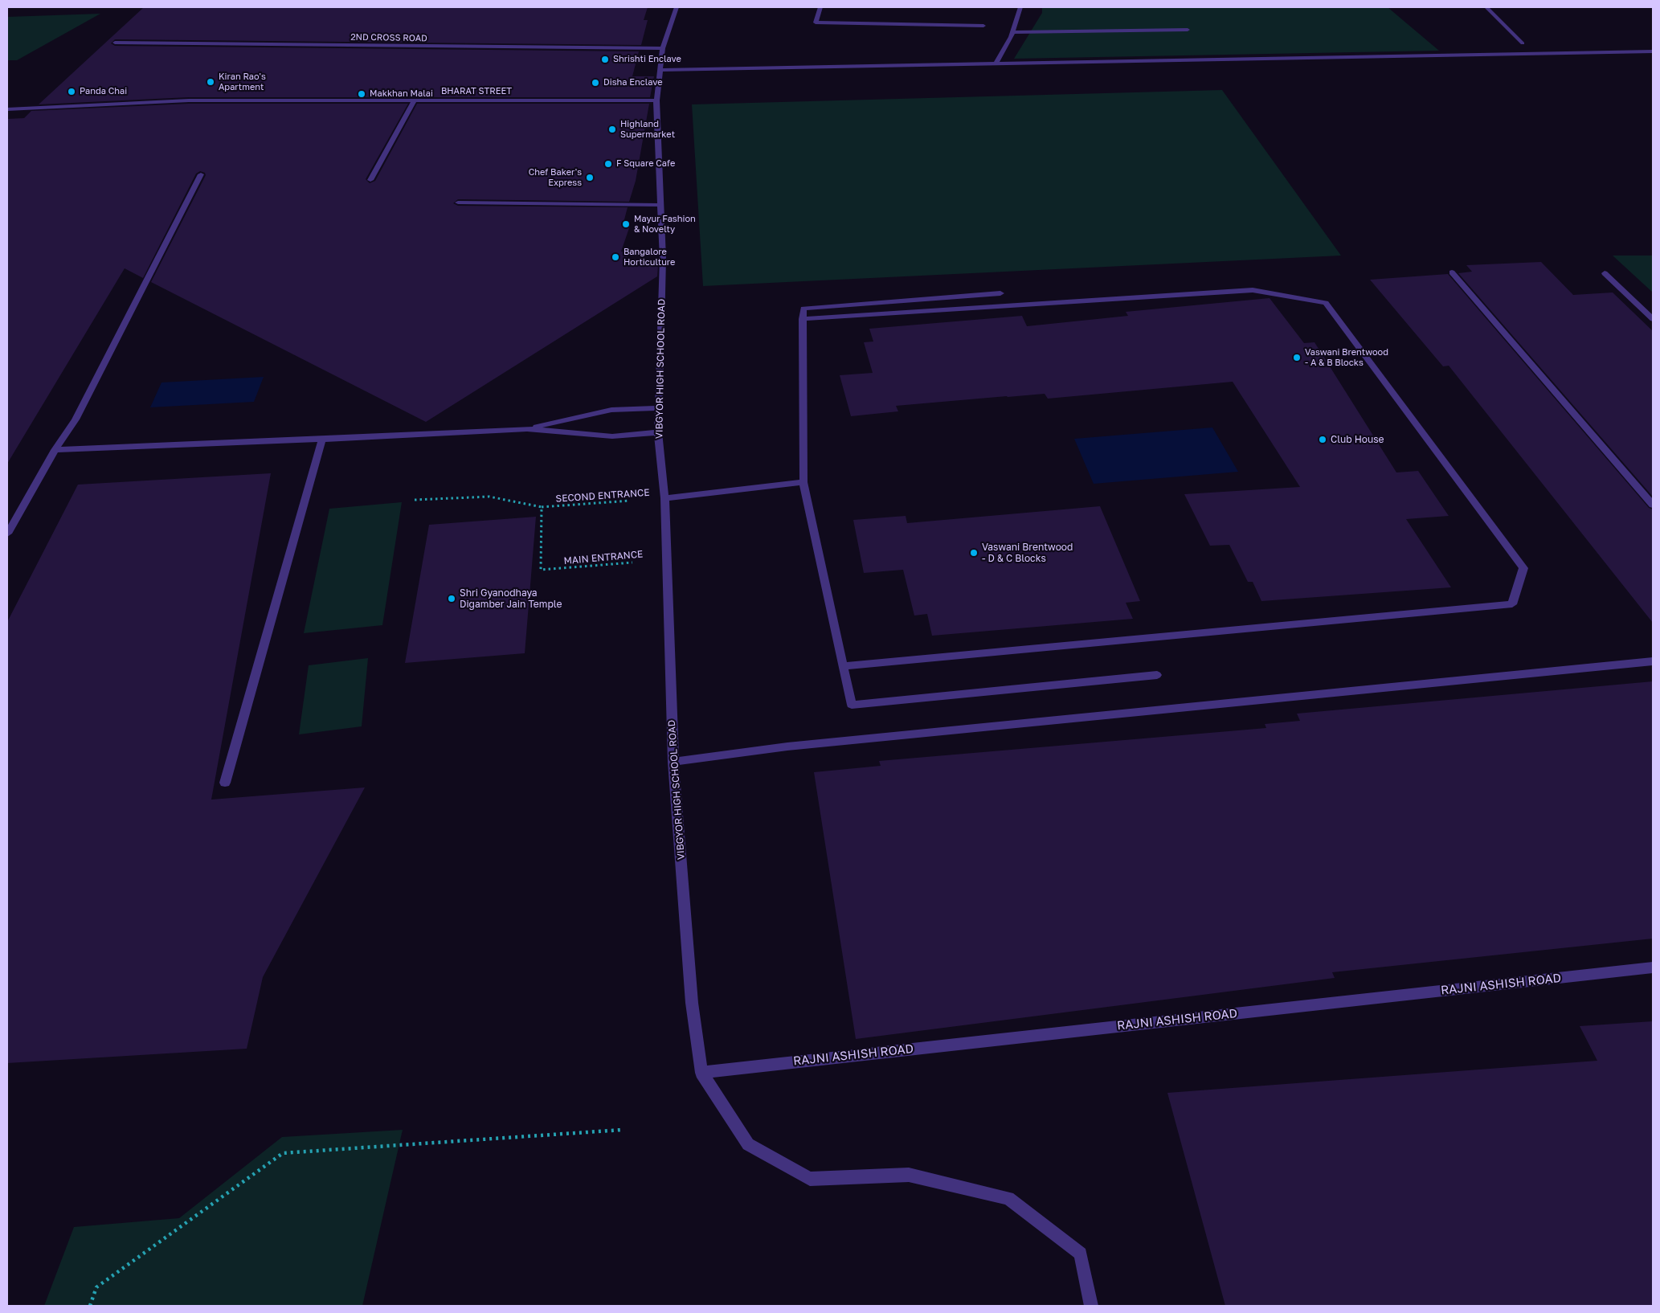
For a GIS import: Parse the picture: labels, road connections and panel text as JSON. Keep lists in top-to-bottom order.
{
  "streets": {
    "street": [
      "2ND CROSS ROAD",
      "BHARAT STREET",
      "VIBGYOR HIGH SCHOOL ROAD",
      "RAJNI ASHISH ROAD"
    ],
    "path": ["SECOND ENTRANCE", "MAIN ENTRANCE"]
  },
  "crossings": [
    ["2ND CROSS ROAD", "VIBGYOR HIGH SCHOOL ROAD"],
    ["BHARAT STREET", "VIBGYOR HIGH SCHOOL ROAD"],
    ["VIBGYOR HIGH SCHOOL ROAD", "SECOND ENTRANCE"],
    ["VIBGYOR HIGH SCHOOL ROAD", "MAIN ENTRANCE"],
    ["VIBGYOR HIGH SCHOOL ROAD", "RAJNI ASHISH ROAD"],
    ["SECOND ENTRANCE", "MAIN ENTRANCE"]
  ],
  "places": [
    "Shrishti Enclave",
    "Kiran Rao's Apartment",
    "Disha Enclave",
    "Panda Chai",
    "Makkhan Malai",
    "Highland Supermarket",
    "F Square Cafe",
    "Chef Baker's Express",
    "Mayur Fashion & Novelty",
    "Bangalore Horticulture",
    "Vaswani Brentwood - A & B Blocks",
    "Club House",
    "Vaswani Brentwood - D & C Blocks",
    "Shri Gyanodhaya Digamber Jain Temple"
  ]
}
